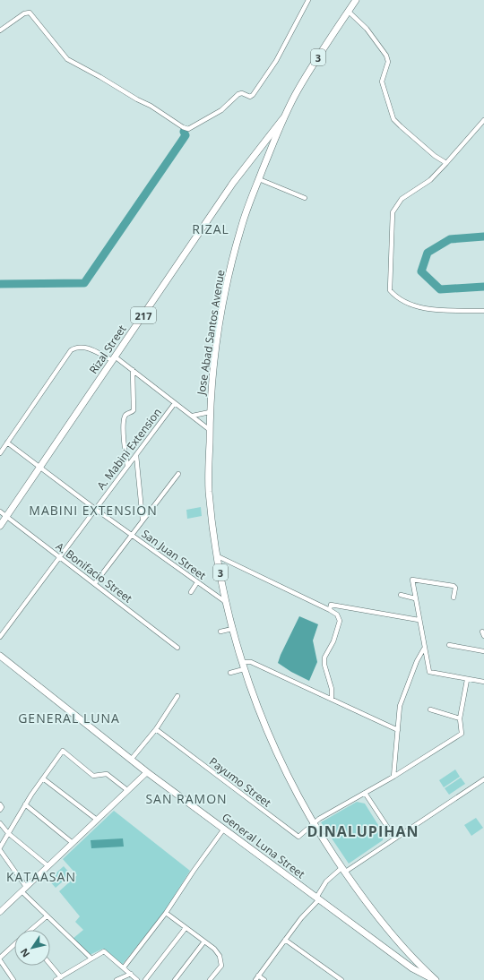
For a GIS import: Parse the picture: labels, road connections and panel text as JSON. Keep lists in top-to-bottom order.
{
  "streets": {
    "main road": [
      "3",
      "217",
      "Jose Abad Santos Avenue",
      "Rizal Street",
      "General Luna Street"
    ],
    "street": [
      "A. Mabini Extension",
      "San Juan Street",
      "A. Bonifacio Street",
      "Payumo Street"
    ]
  },
  "crossings": [
    ["Jose Abad Santos Avenue", "Rizal Street"],
    ["Jose Abad Santos Avenue", "San Juan Street"],
    ["Jose Abad Santos Avenue", "Payumo Street"],
    ["Jose Abad Santos Avenue", "General Luna Street"],
    ["Rizal Street", "San Juan Street"],
    ["Rizal Street", "A. Bonifacio Street"],
    ["A. Mabini Extension", "San Juan Street"],
    ["A. Mabini Extension", "A. Bonifacio Street"]
  ],
  "districts": [
    "RIZAL",
    "MABINI EXTENSION",
    "GENERAL LUNA",
    "SAN RAMON",
    "DINALUPIHAN",
    "KATAASAN"
  ],
  "north": "bottom left"
}
